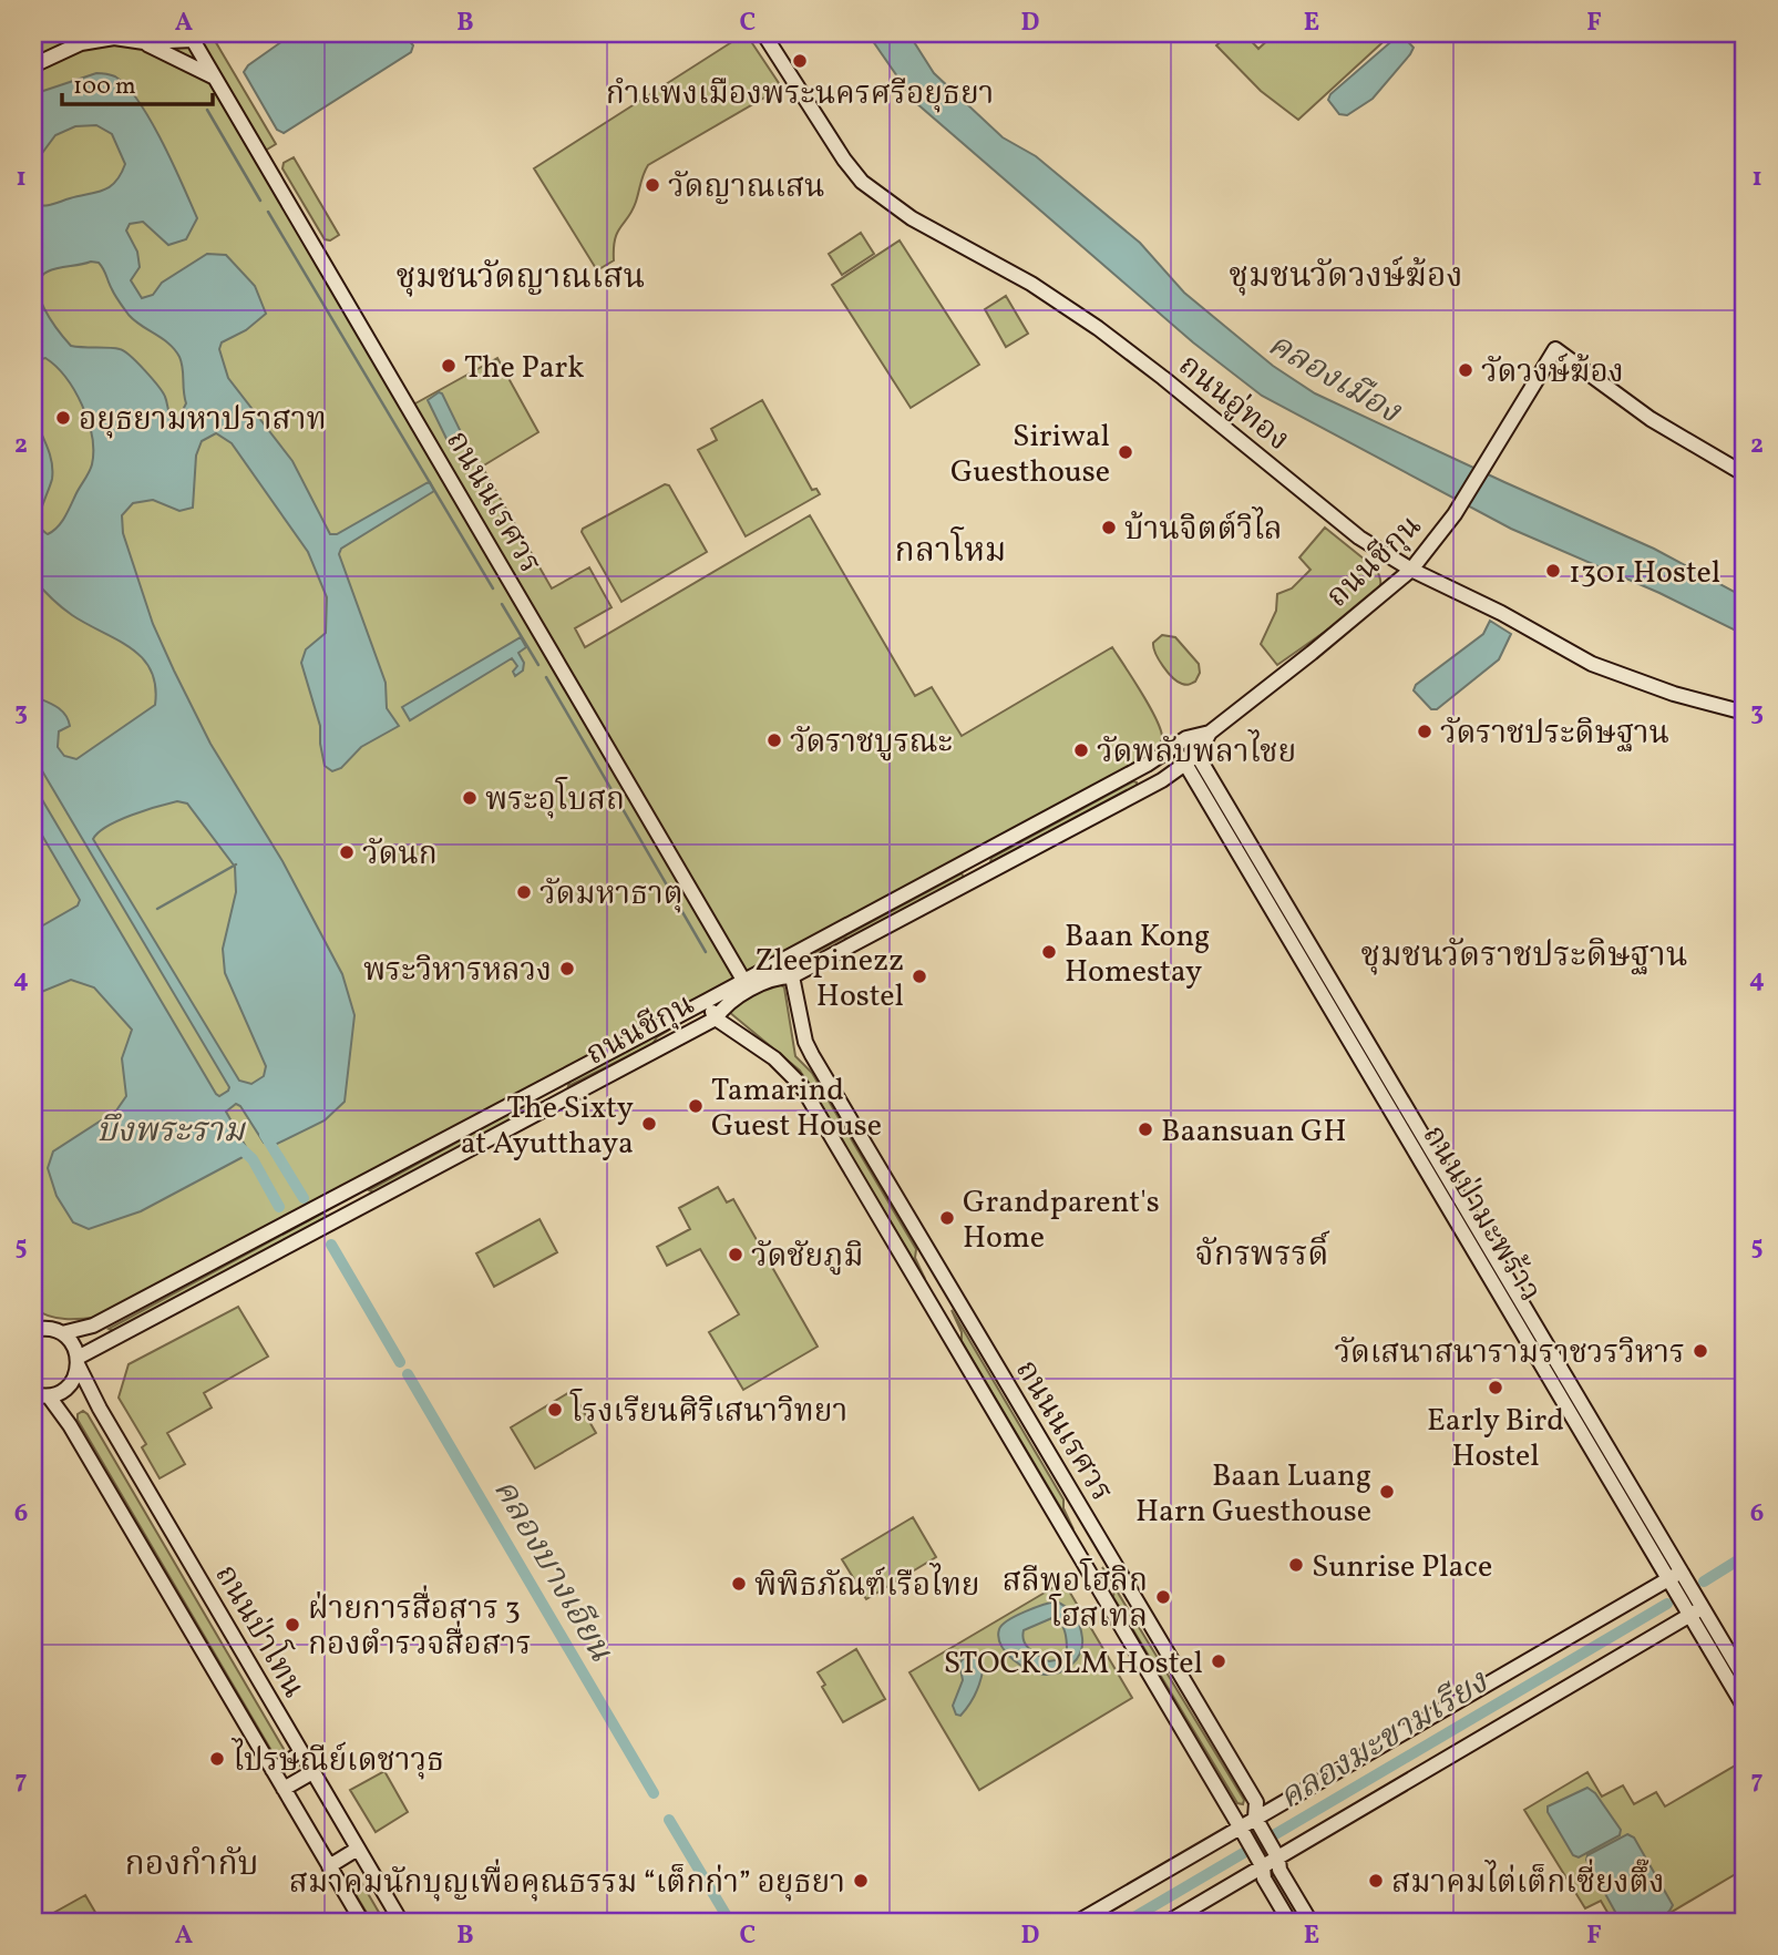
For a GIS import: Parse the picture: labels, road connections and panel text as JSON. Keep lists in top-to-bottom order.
{
  "streets": {
    "street": [
      "ถนนอู่ทอง",
      "ถนนนเรศวร",
      "ถนนชีกุน",
      "ถนนป่ามะพร้าว",
      "ถนนป่าโทน"
    ]
  },
  "crossings": [
    ["ถนนอู่ทอง", "ถนนชีกุน"],
    ["ถนนนเรศวร", "ถนนชีกุน"],
    ["ถนนชีกุน", "ถนนป่ามะพร้าว"],
    ["ถนนชีกุน", "ถนนป่าโทน"]
  ],
  "districts": [
    "ชุมชนวัดวงษ์ฆ้อง",
    "ชุมชนวัดญาณเสน",
    "กลาโหม",
    "ชุมชนวัดราชประดิษฐาน",
    "จักรพรรดิ์",
    "กองกำกับ"
  ],
  "water": [
    "คลองเมือง",
    "บึงพระราม",
    "คลองบางเอียน",
    "คลองมะขามเรียง"
  ],
  "places": [
    "กำแพงเมืองพระนครศรีอยุธยา",
    "วัดญาณเสน",
    "The Park",
    "วัดวงษ์ฆ้อง",
    "อยุธยามหาปราสาท",
    "Siriwal Guesthouse",
    "บ้านจิตต์วิไล",
    "1301 Hostel",
    "วัดราชประดิษฐาน",
    "วัดราชบูรณะ",
    "วัดพลับพลาไชย",
    "พระอุโบสถ",
    "วัดนก",
    "วัดมหาธาตุ",
    "Baan Kong Homestay",
    "พระวิหารหลวง",
    "Zleepinezz Hostel",
    "Tamarind Guest House",
    "The Sixty at Ayutthaya",
    "Baansuan GH",
    "Grandparent's Home",
    "วัดชัยภูมิ",
    "วัดเสนาสนารามราชวรวิหาร",
    "Early Bird Hostel",
    "โรงเรียนศิริเสนาวิทยา",
    "Baan Luang Harn Guesthouse",
    "Sunrise Place",
    "พิพิธภัณฑ์เรือไทย",
    "สลีพอโฮลิก โฮสเทล",
    "ฝ่ายการสื่อสาร 3 กองตำรวจสื่อสาร",
    "STOCKOLM Hostel",
    "ไปรษณีย์เดชาวุธ",
    "สมาคมนักบุญเพื่อคุณธรรม “เต็กก่า” อยุธยา",
    "สมาคมไต่เต็กเซี่ยงตึ๊ง"
  ],
  "scale_bar": "100 m",
  "grid": {
    "columns": [
      "A",
      "B",
      "C",
      "D",
      "E",
      "F"
    ],
    "rows": [
      "1",
      "2",
      "3",
      "4",
      "5",
      "6",
      "7"
    ]
  }
}
